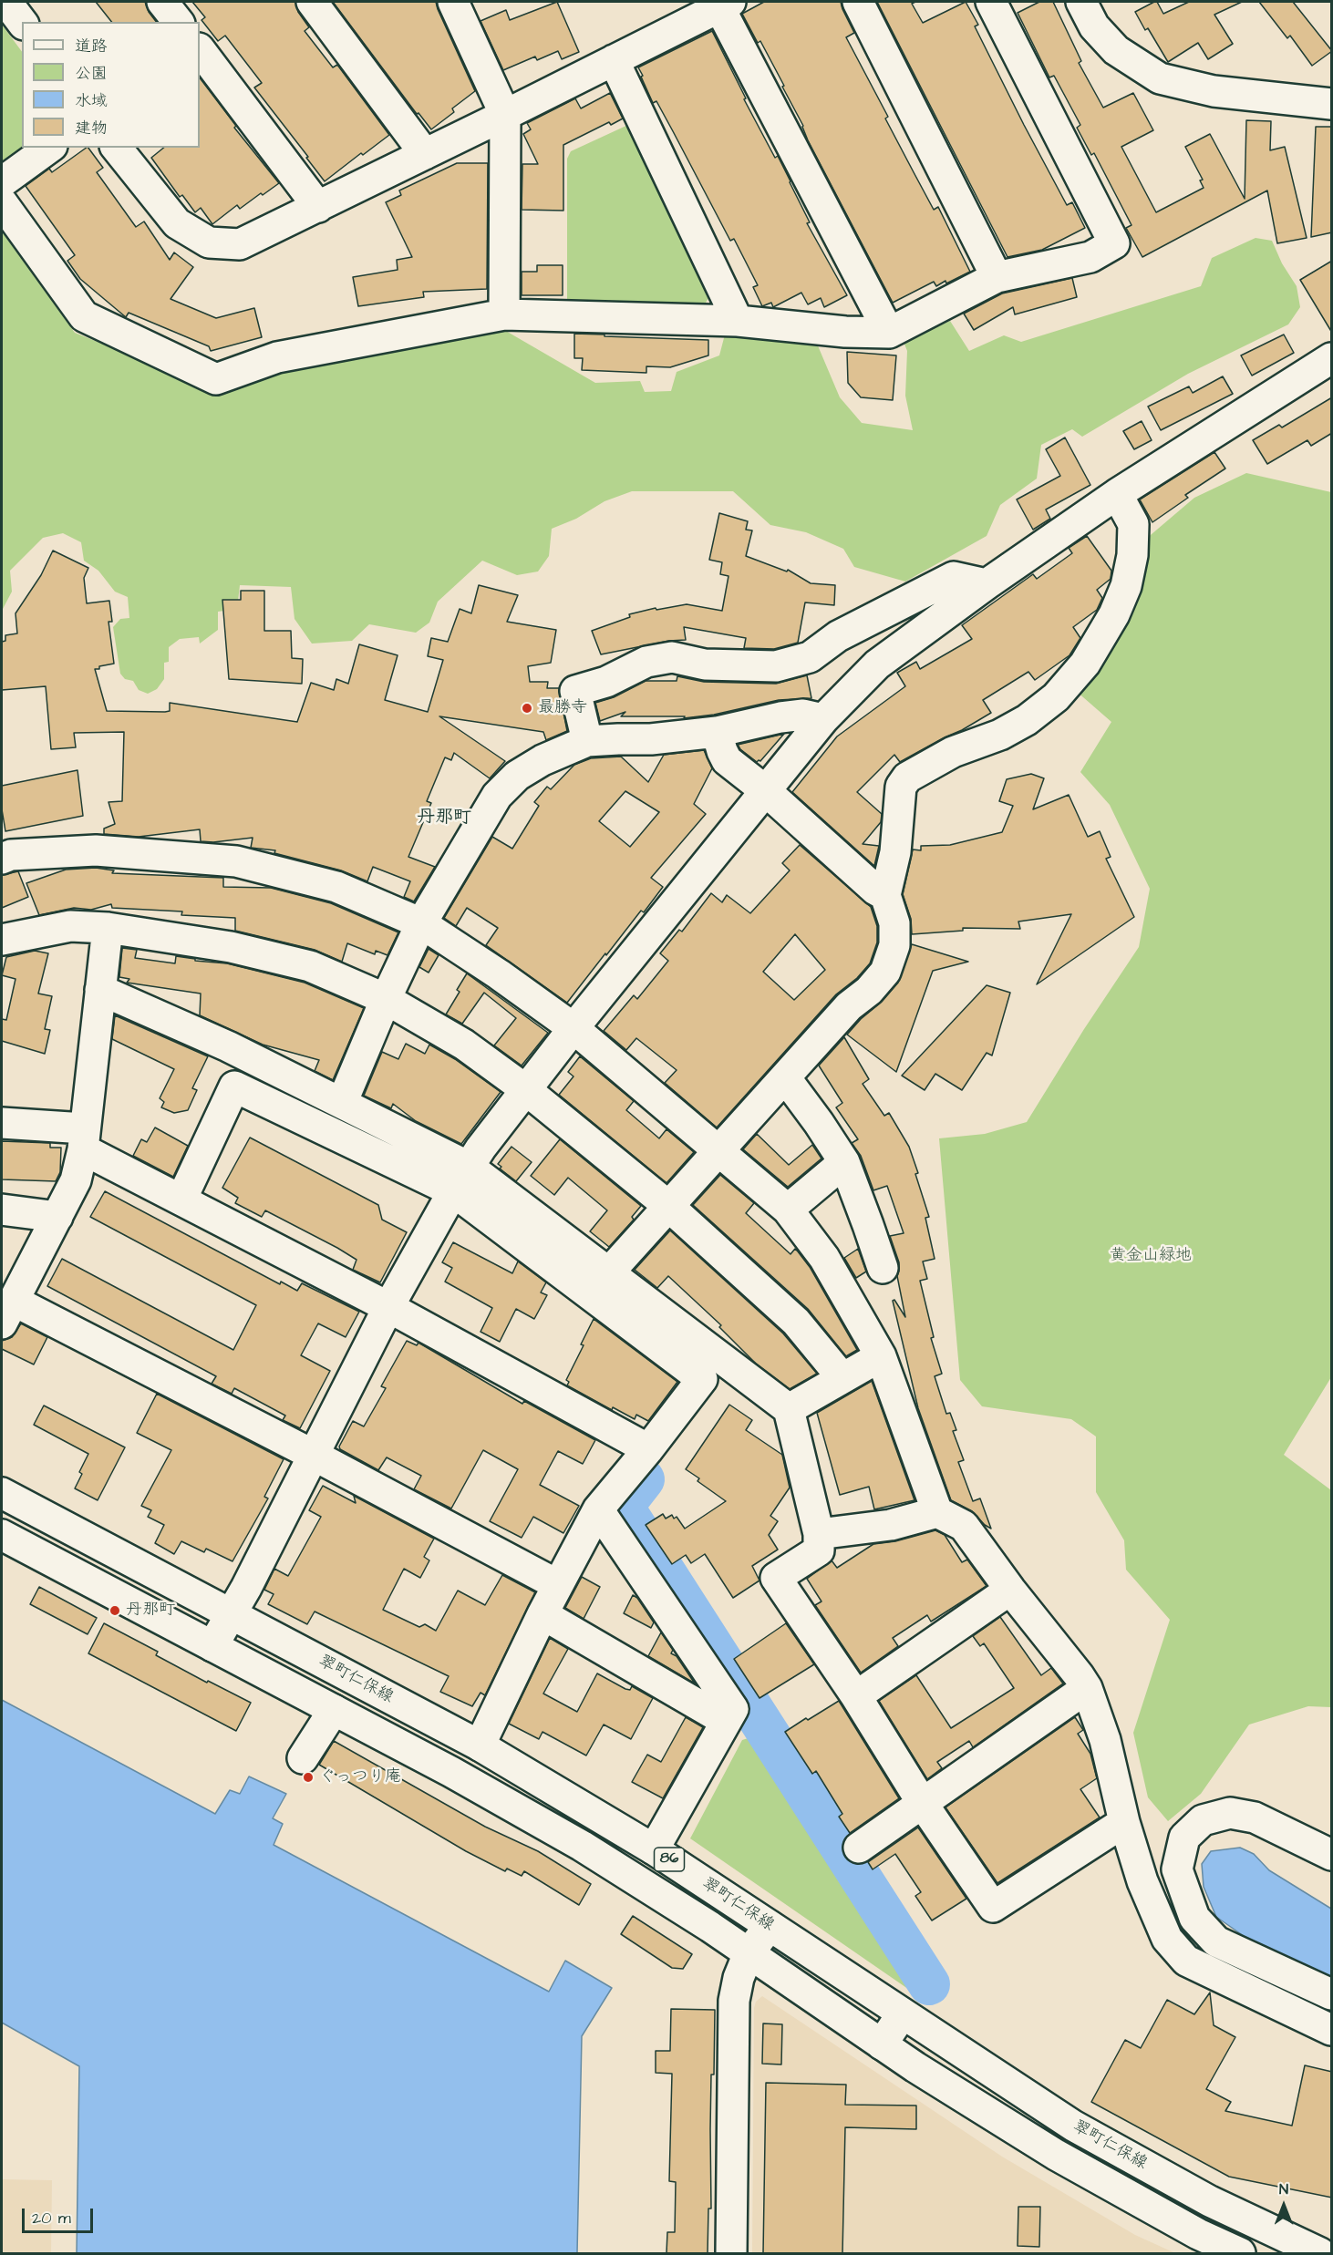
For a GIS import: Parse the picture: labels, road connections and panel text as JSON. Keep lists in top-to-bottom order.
{
  "streets": {
    "street": ["翠町仁保線", "86"]
  },
  "districts": ["丹那町"],
  "parks": ["黄金山緑地"],
  "places": ["最勝寺", "丹那町", "ぐっつり庵"],
  "legend": [
    "道路",
    "公園",
    "水域",
    "建物"
  ],
  "scale_bar": "20 m",
  "north": "top"
}
